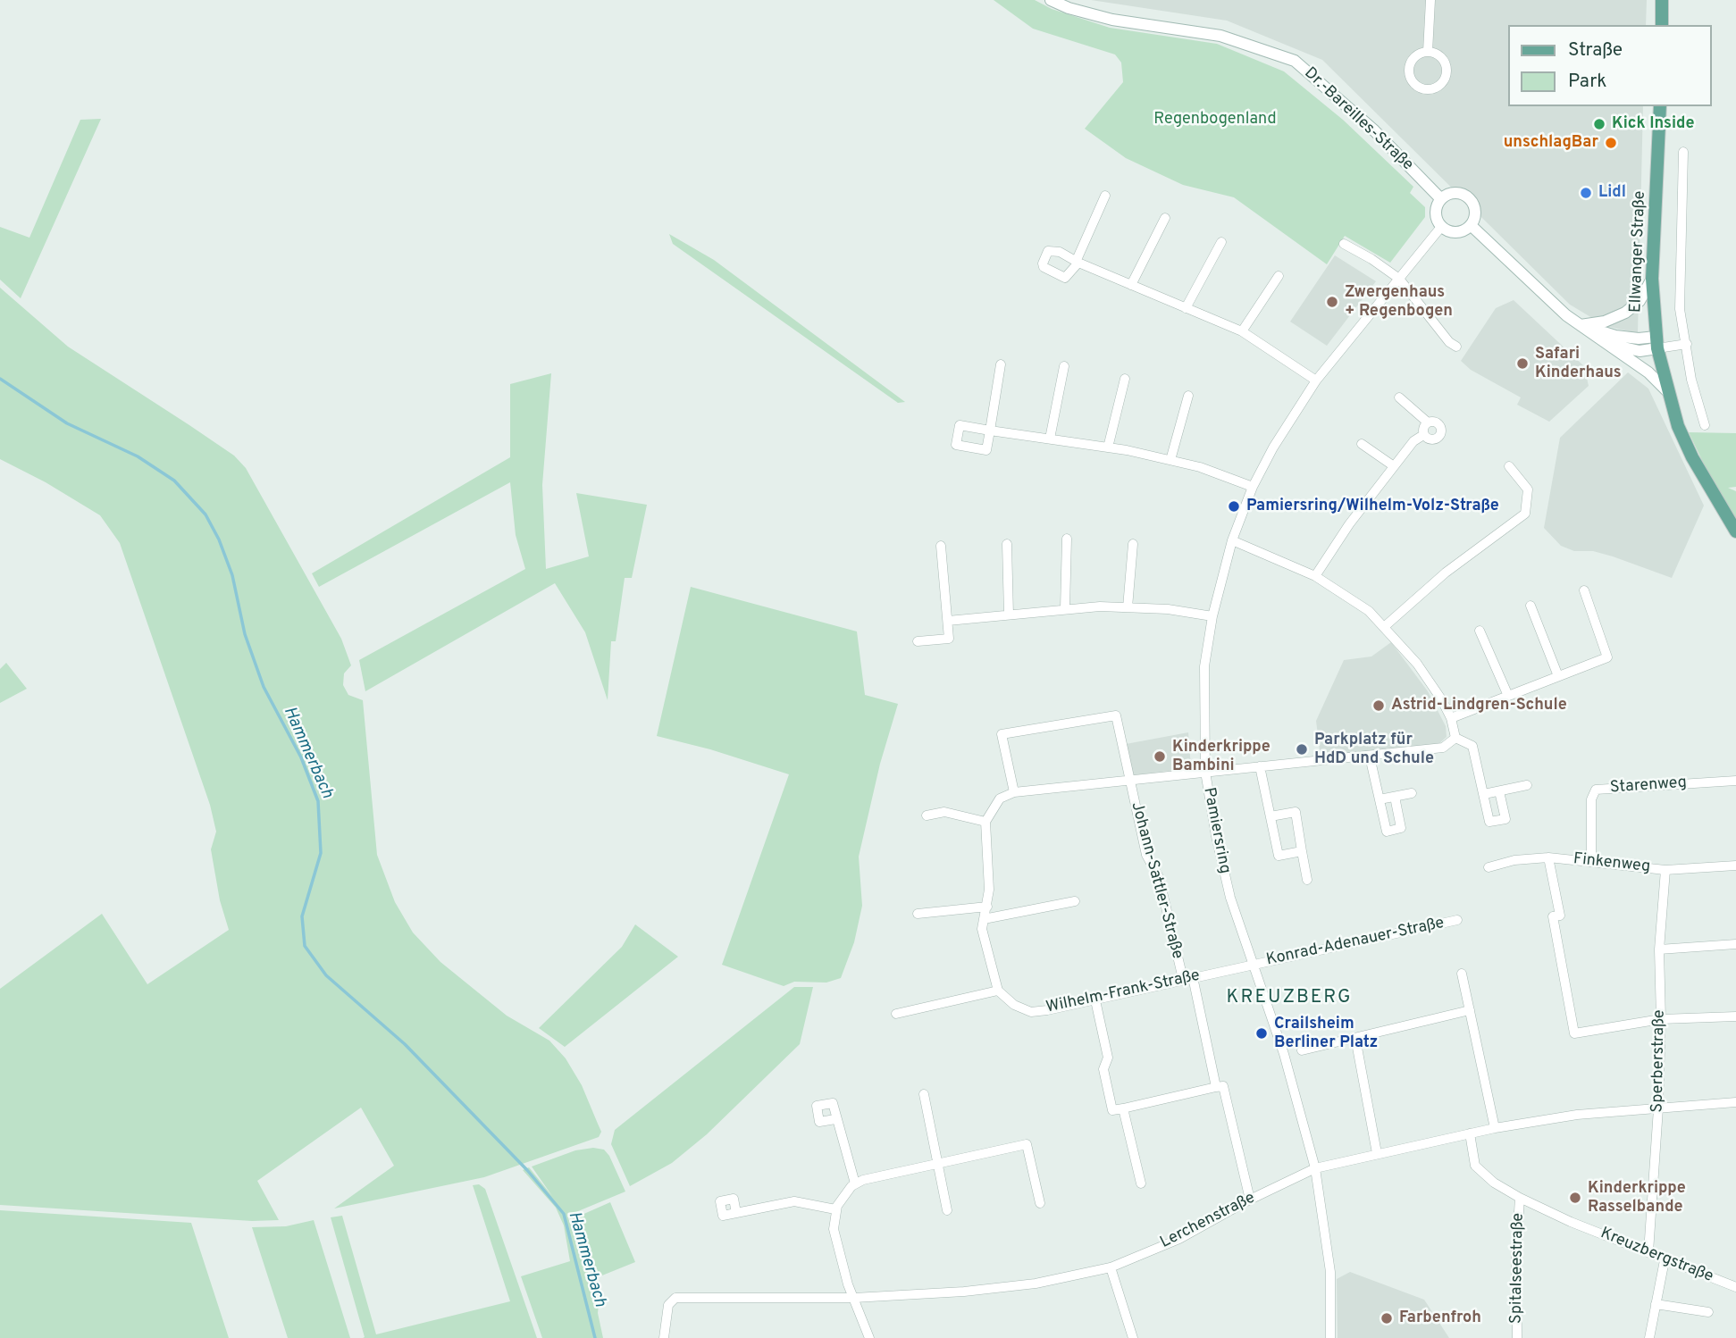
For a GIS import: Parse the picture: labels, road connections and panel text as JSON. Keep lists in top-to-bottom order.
{
  "streets": {
    "main road": ["Dr.-Bareilles-Straße", "Ellwanger Straße"],
    "street": [
      "Starenweg",
      "Pamiersring",
      "Finkenweg",
      "Johann-Sattler-Straße",
      "Konrad-Adenauer-Straße",
      "Wilhelm-Frank-Straße",
      "Sperberstraße",
      "Lerchenstraße",
      "Kreuzbergstraße",
      "Spitalseestraße"
    ]
  },
  "crossings": [
    ["Dr.-Bareilles-Straße", "Pamiersring"],
    ["Starenweg", "Finkenweg"],
    ["Pamiersring", "Konrad-Adenauer-Straße"],
    ["Pamiersring", "Wilhelm-Frank-Straße"],
    ["Pamiersring", "Lerchenstraße"],
    ["Finkenweg", "Sperberstraße"],
    ["Johann-Sattler-Straße", "Wilhelm-Frank-Straße"],
    ["Konrad-Adenauer-Straße", "Wilhelm-Frank-Straße"],
    ["Sperberstraße", "Lerchenstraße"],
    ["Sperberstraße", "Kreuzbergstraße"],
    ["Lerchenstraße", "Kreuzbergstraße"],
    ["Kreuzbergstraße", "Spitalseestraße"]
  ],
  "districts": ["KREUZBERG"],
  "water": ["Hammerbach"],
  "parks": ["Regenbogenland"],
  "places": [
    "Kick Inside",
    "unschlagBar",
    "Lidl",
    "Zwergenhaus + Regenbogen",
    "Safari Kinderhaus",
    "Pamiersring/Wilhelm-Volz-Straße",
    "Astrid-Lindgren-Schule",
    "Parkplatz für HdD und Schule",
    "Kinderkrippe Bambini",
    "Crailsheim Berliner Platz",
    "Kinderkrippe Rasselbande",
    "Farbenfroh"
  ],
  "legend": ["Straße", "Park"]
}
